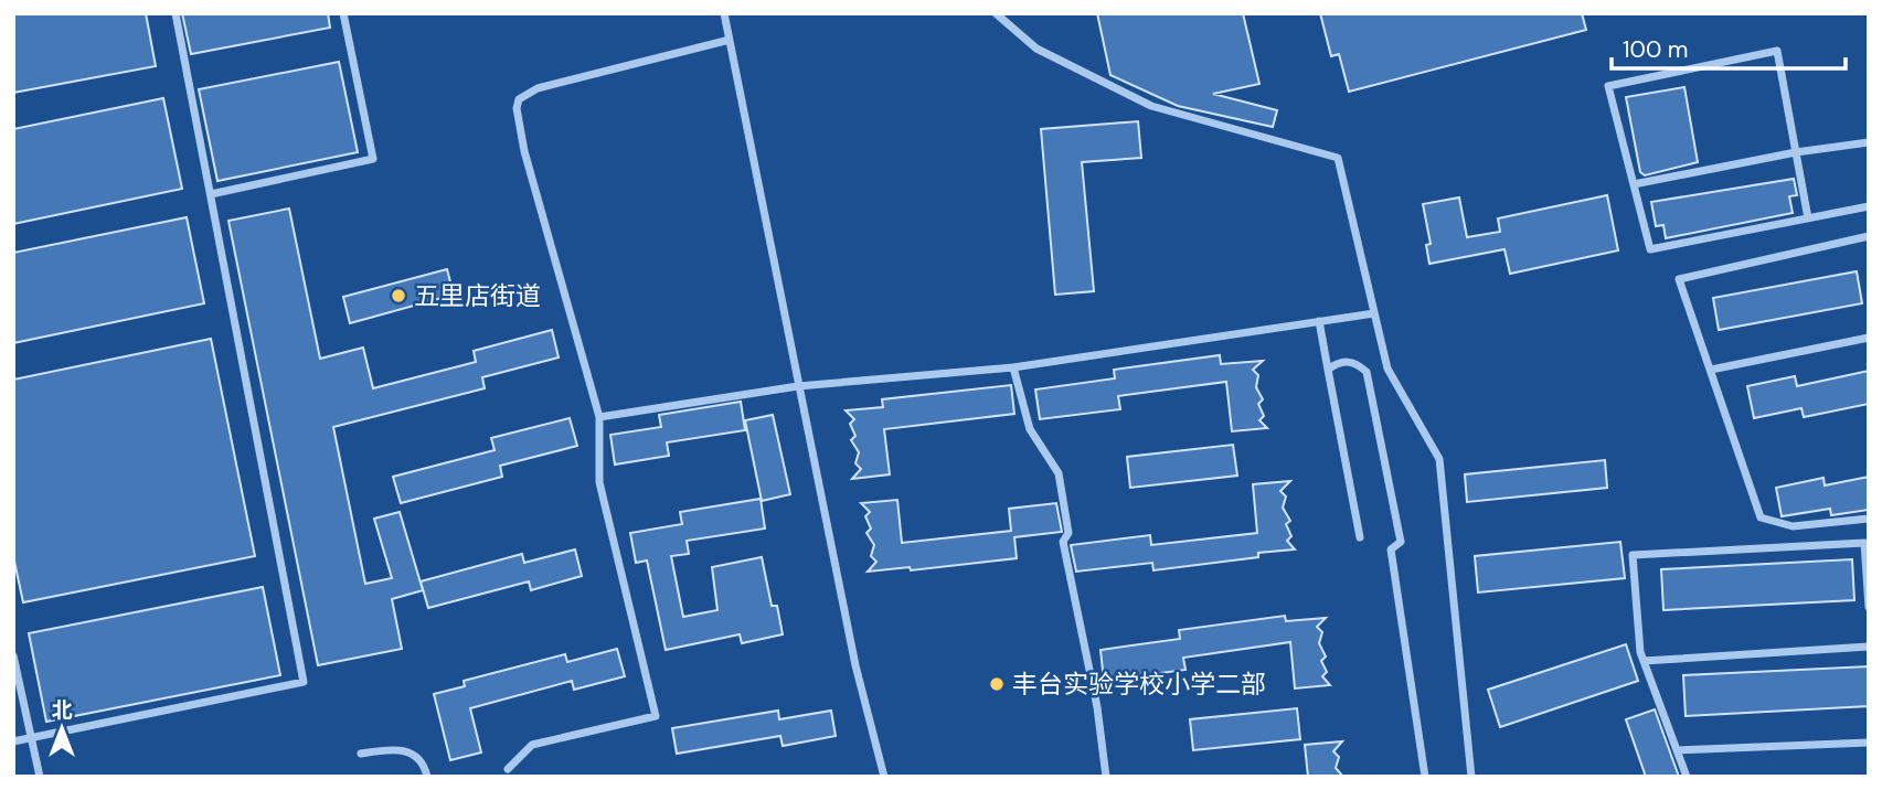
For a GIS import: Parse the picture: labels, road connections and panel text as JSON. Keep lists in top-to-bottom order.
{
  "places": ["五里店街道", "丰台实验学校小学二部"],
  "scale_bar": "100 m",
  "north": "top"
}
